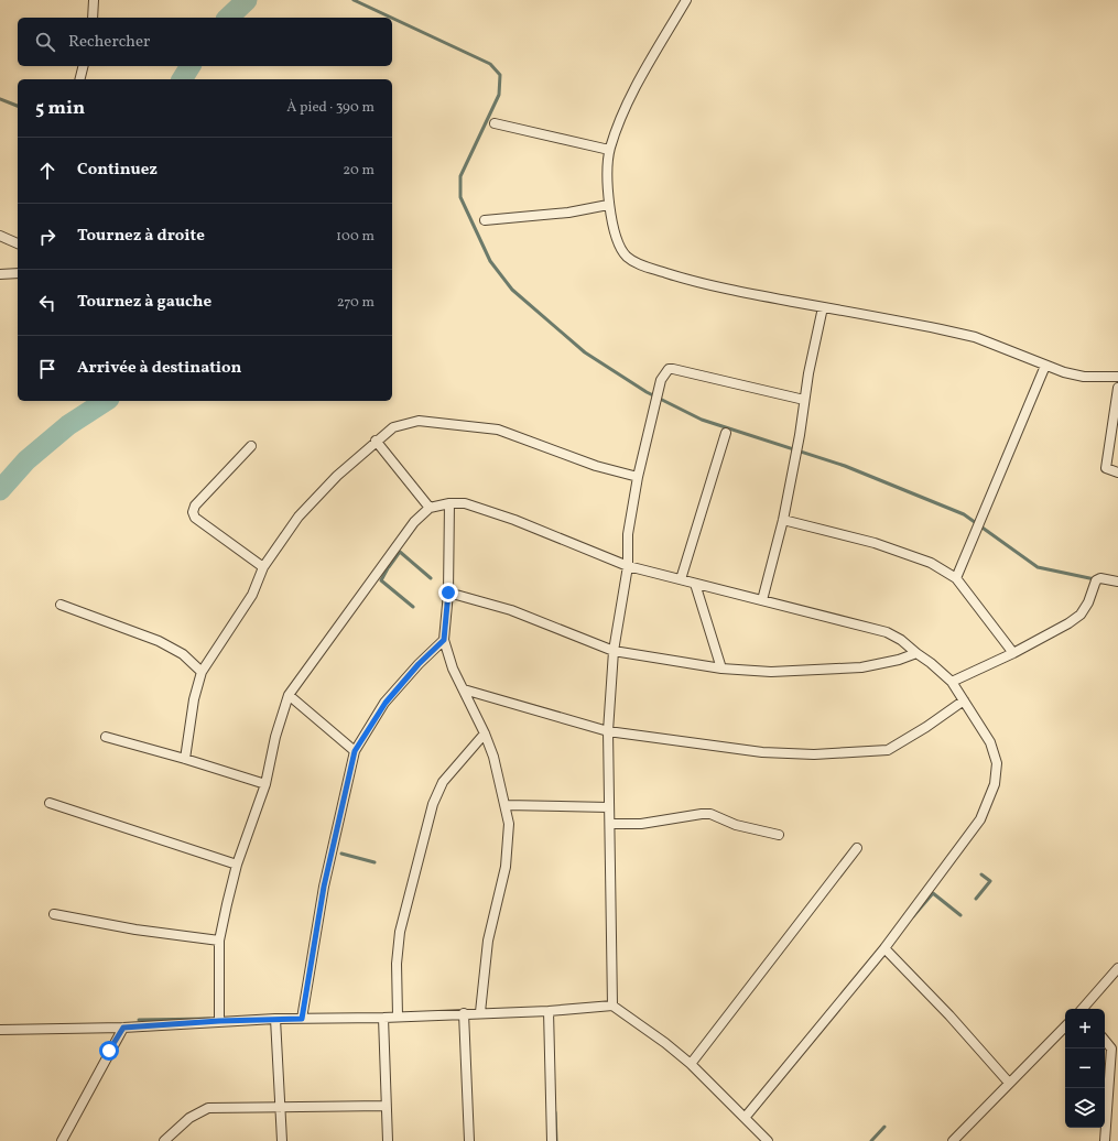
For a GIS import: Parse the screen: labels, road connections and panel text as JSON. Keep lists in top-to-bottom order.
{
  "page": {
    "search": "Rechercher",
    "heading": ["5 min", "À pied · 390 m"],
    "list": [
      ["Continuez", "20 m"],
      ["Tournez à droite", "100 m"],
      ["Tournez à gauche", "270 m"],
      "Arrivée à destination"
    ],
    "map_buttons": ["+", "−"]
  }
}
